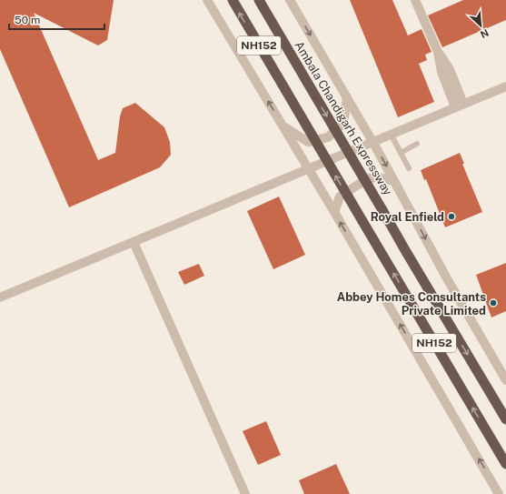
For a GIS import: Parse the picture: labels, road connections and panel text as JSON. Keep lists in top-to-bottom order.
{
  "streets": {
    "highway": ["NH152", "Ambala Chandigarh Expressway"]
  },
  "places": ["Royal Enfield", "Abbey Homes Consultants Private Limited"],
  "scale_bar": "50 m",
  "north": "bottom right"
}
